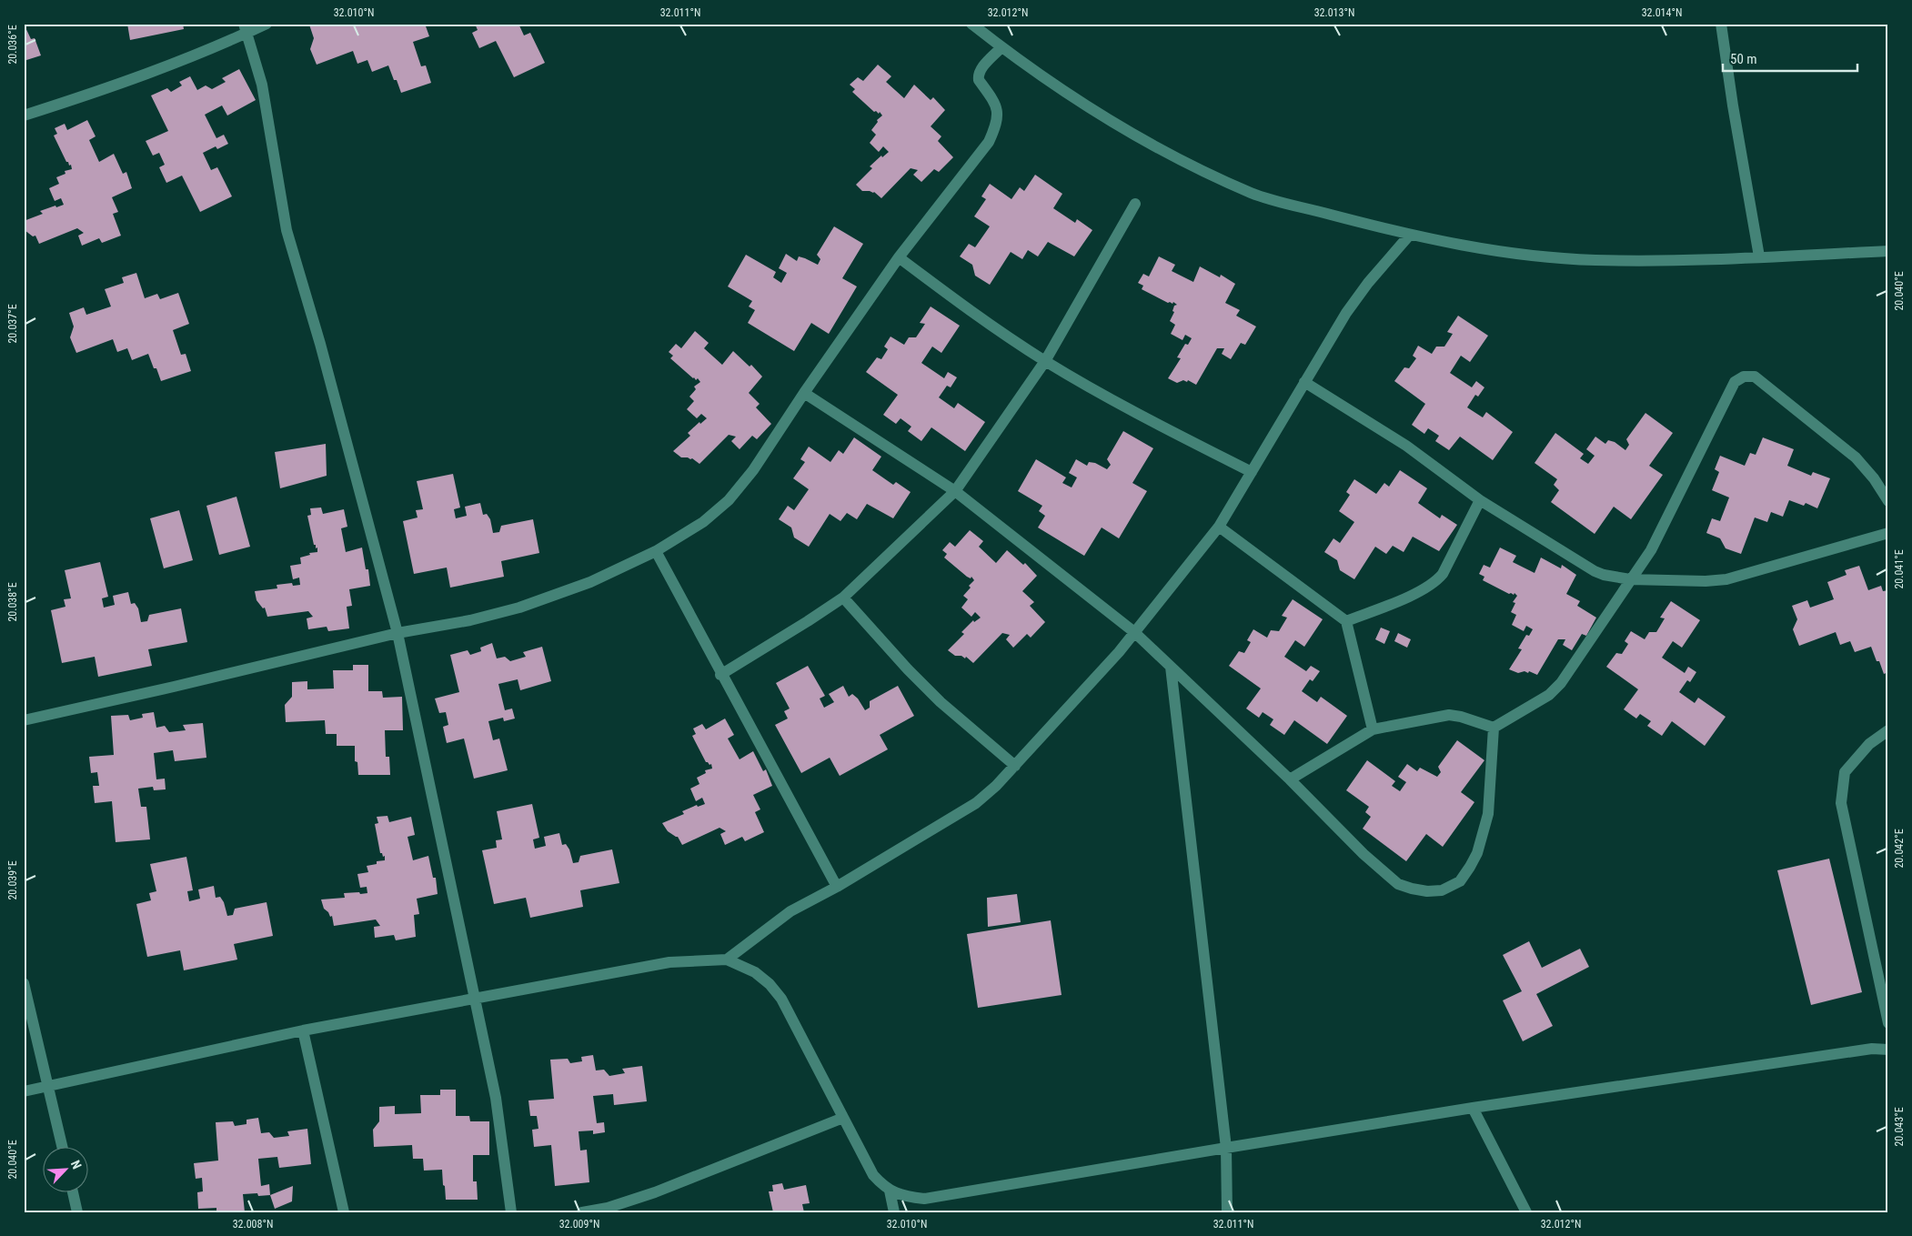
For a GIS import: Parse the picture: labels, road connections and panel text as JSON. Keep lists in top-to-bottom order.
{
  "scale_bar": "50 m",
  "north": "top right",
  "coordinates": [
    "32.010°N",
    "32.011°N",
    "32.012°N",
    "32.013°N",
    "32.014°N",
    "20.036°E",
    "20.040°E",
    "20.037°E",
    "20.041°E",
    "20.038°E",
    "20.042°E",
    "20.039°E",
    "20.043°E",
    "32.008°N",
    "32.009°N"
  ]
}
